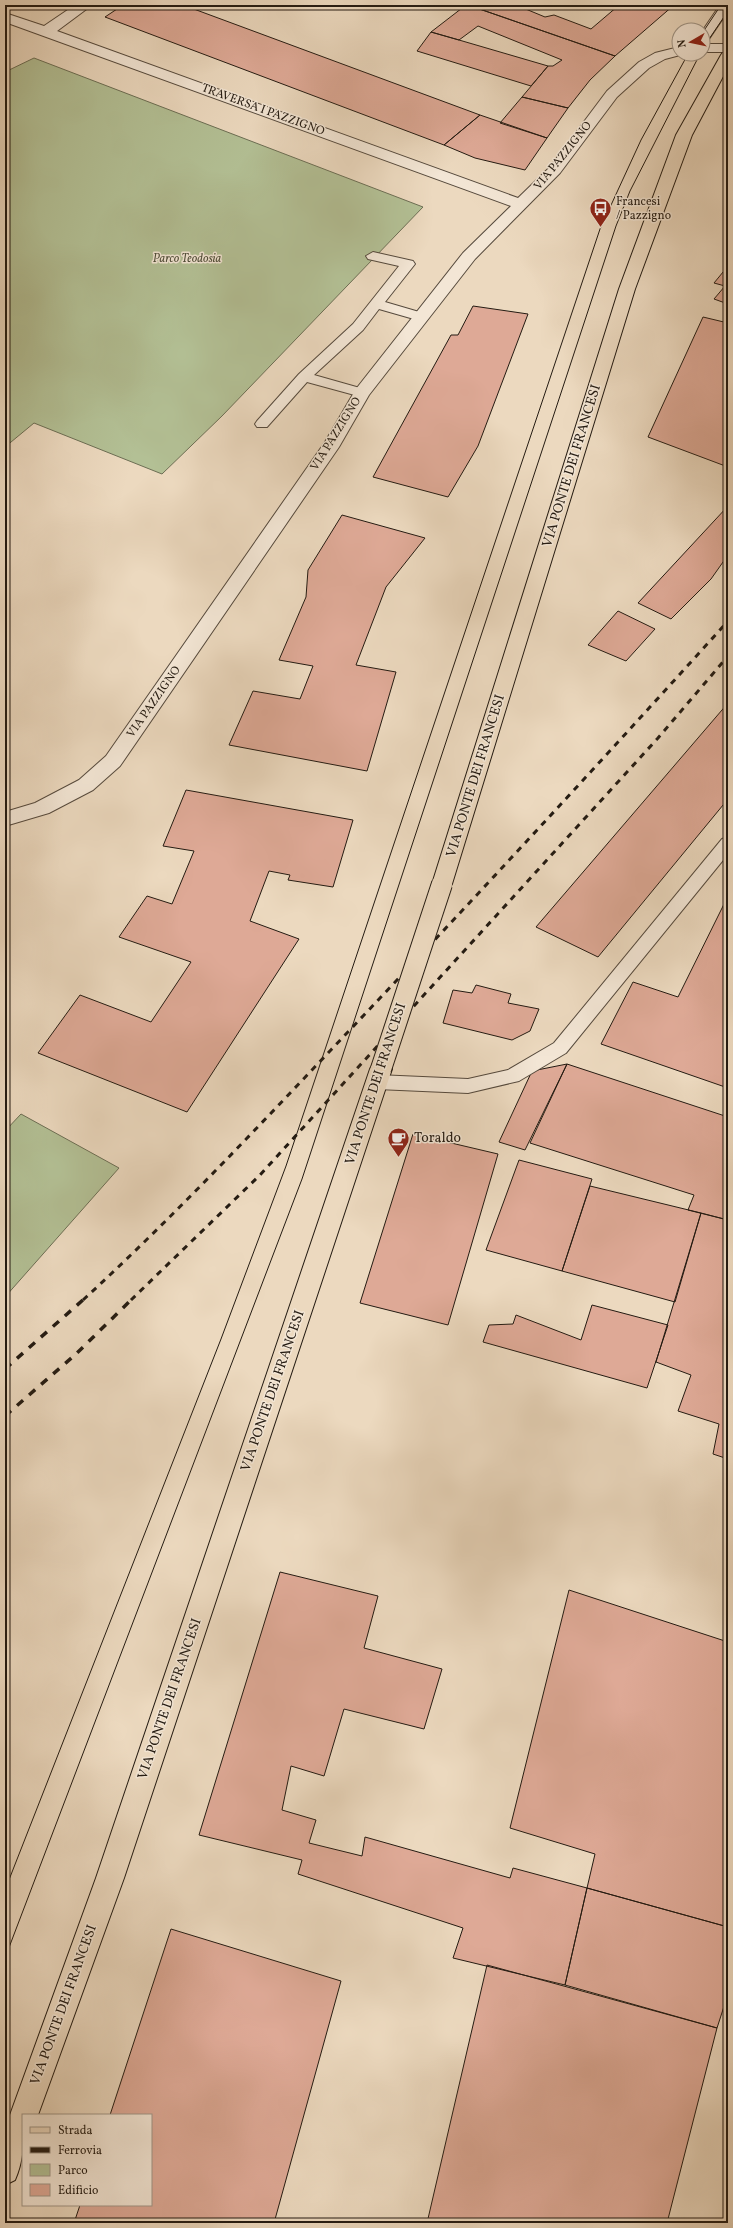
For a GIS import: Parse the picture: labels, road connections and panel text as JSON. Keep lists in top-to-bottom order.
{
  "streets": {
    "main road": ["VIA PONTE DEI FRANCESI"],
    "street": ["TRAVERSA I PAZZIGNO", "VIA PAZZIGNO"]
  },
  "crossings": [
    ["TRAVERSA I PAZZIGNO", "VIA PAZZIGNO"]
  ],
  "parks": ["Parco Teodosia"],
  "places": {
    "bus stop": ["Francesi / Pazzigno"],
    "cafe": ["Toraldo"]
  },
  "legend": [
    "Strada",
    "Ferrovia",
    "Parco",
    "Edificio"
  ],
  "north": "left"
}
